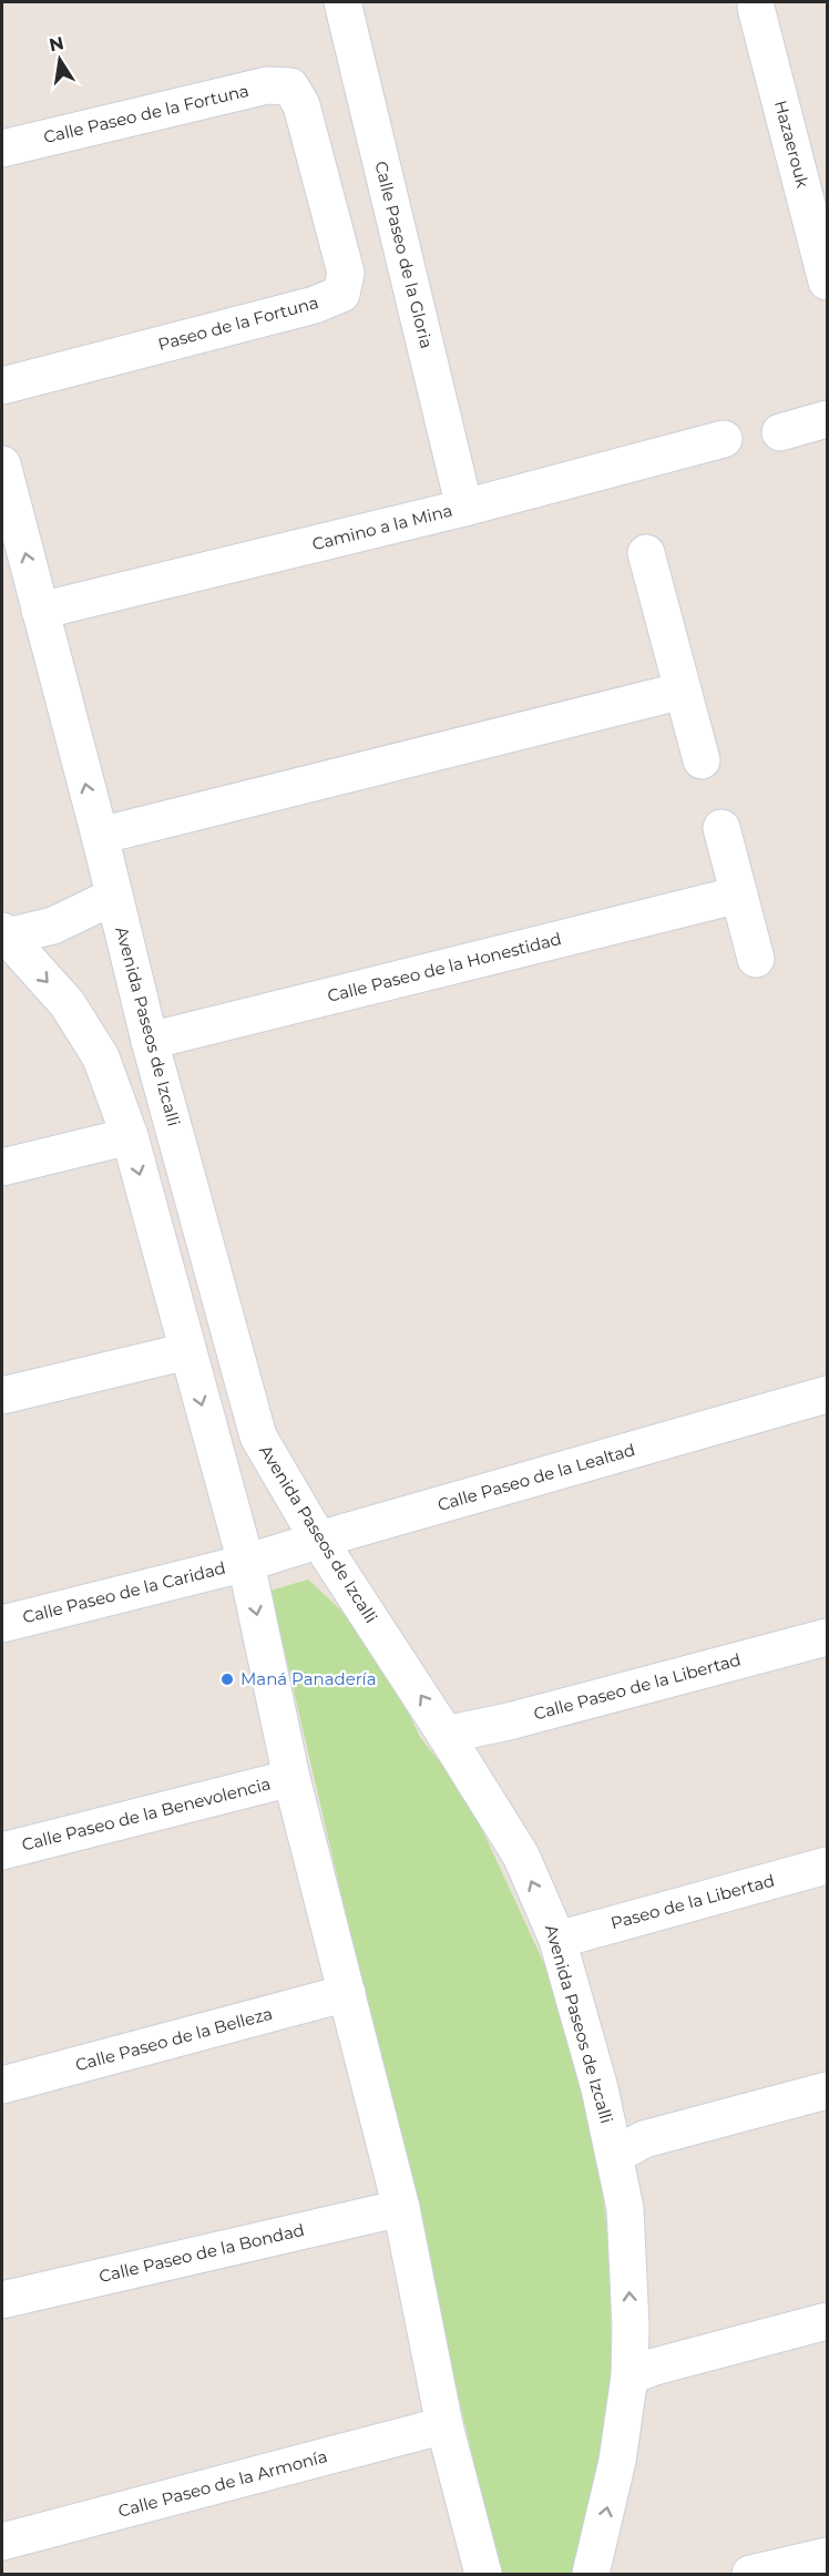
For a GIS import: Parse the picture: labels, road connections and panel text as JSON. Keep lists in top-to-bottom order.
{
  "streets": {
    "street": [
      "Calle Paseo de la Fortuna",
      "Hazaerouk",
      "Calle Paseo de la Gloria",
      "Paseo de la Fortuna",
      "Camino a la Mina",
      "Calle Paseo de la Honestidad",
      "Avenida Paseos de Izcalli",
      "Calle Paseo de la Lealtad",
      "Calle Paseo de la Caridad",
      "Calle Paseo de la Libertad",
      "Calle Paseo de la Benevolencia",
      "Paseo de la Libertad",
      "Calle Paseo de la Belleza",
      "Calle Paseo de la Bondad",
      "Calle Paseo de la Armonía"
    ]
  },
  "crossings": [
    ["Calle Paseo de la Fortuna", "Paseo de la Fortuna"],
    ["Calle Paseo de la Gloria", "Camino a la Mina"],
    ["Camino a la Mina", "Avenida Paseos de Izcalli"],
    ["Calle Paseo de la Honestidad", "Avenida Paseos de Izcalli"],
    ["Avenida Paseos de Izcalli", "Calle Paseo de la Lealtad"],
    ["Avenida Paseos de Izcalli", "Calle Paseo de la Libertad"],
    ["Avenida Paseos de Izcalli", "Paseo de la Libertad"],
    ["Calle Paseo de la Lealtad", "Calle Paseo de la Caridad"]
  ],
  "places": ["Maná Panadería"],
  "north": "top"
}
